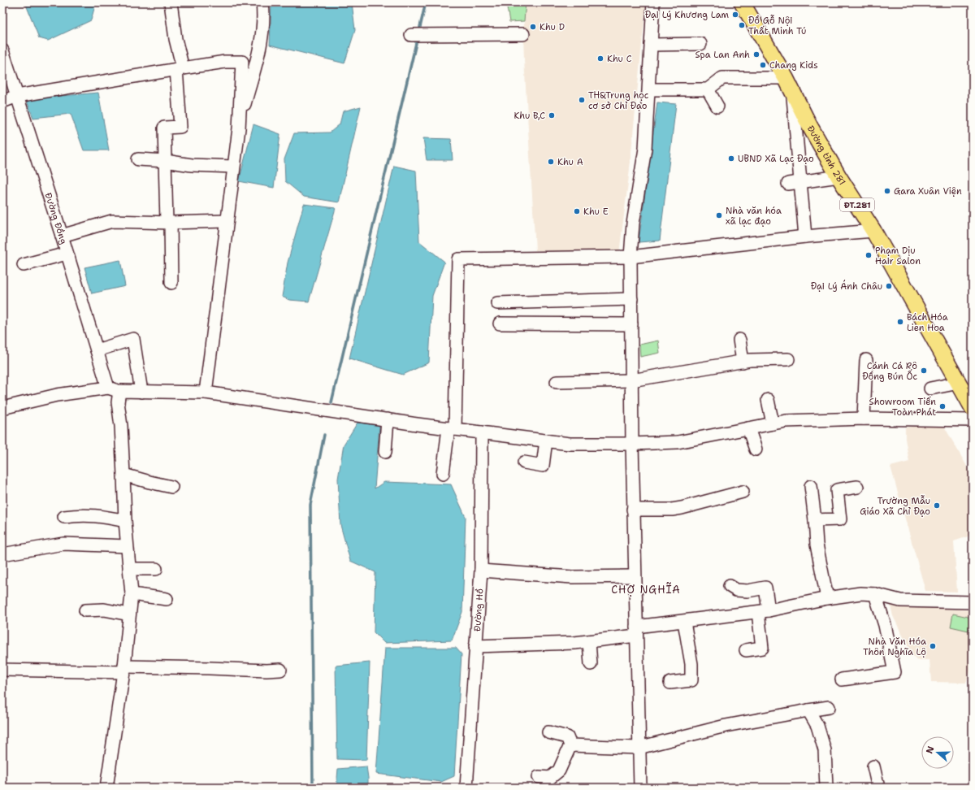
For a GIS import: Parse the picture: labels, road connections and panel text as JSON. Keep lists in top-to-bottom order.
{
  "streets": {
    "main road": ["Đường tỉnh 281", "ĐT.281"],
    "street": ["Đường Đồng", "Đường Hồ"]
  },
  "districts": ["CHỢ NGHĨA"],
  "places": [
    "Đại Lý Khương Lam",
    "Đồ Gỗ Nội Thất Minh Tú",
    "Khu D",
    "Spa Lan Anh",
    "Khu C",
    "Chang Kids",
    "TH&Trung học cơ sở Chỉ Đạo",
    "Khu B,C",
    "UBND Xã Lạc Đạo",
    "Khu A",
    "Gara Xuân Viện",
    "Khu E",
    "Nhà văn hóa xã lạc đạo",
    "Phạm Dịu Hair Salon",
    "Đại Lý Ánh Châu",
    "Bách Hóa Lien Hoa",
    "Cánh Cá Rô Đồng Bún Ốc",
    "Showroom Tiến Toàn Phát",
    "Trường Mẫu Giáo Xã Chỉ Đạo",
    "Nhà Văn Hóa Thôn Nghĩa Lộ"
  ],
  "north": "left"
}
